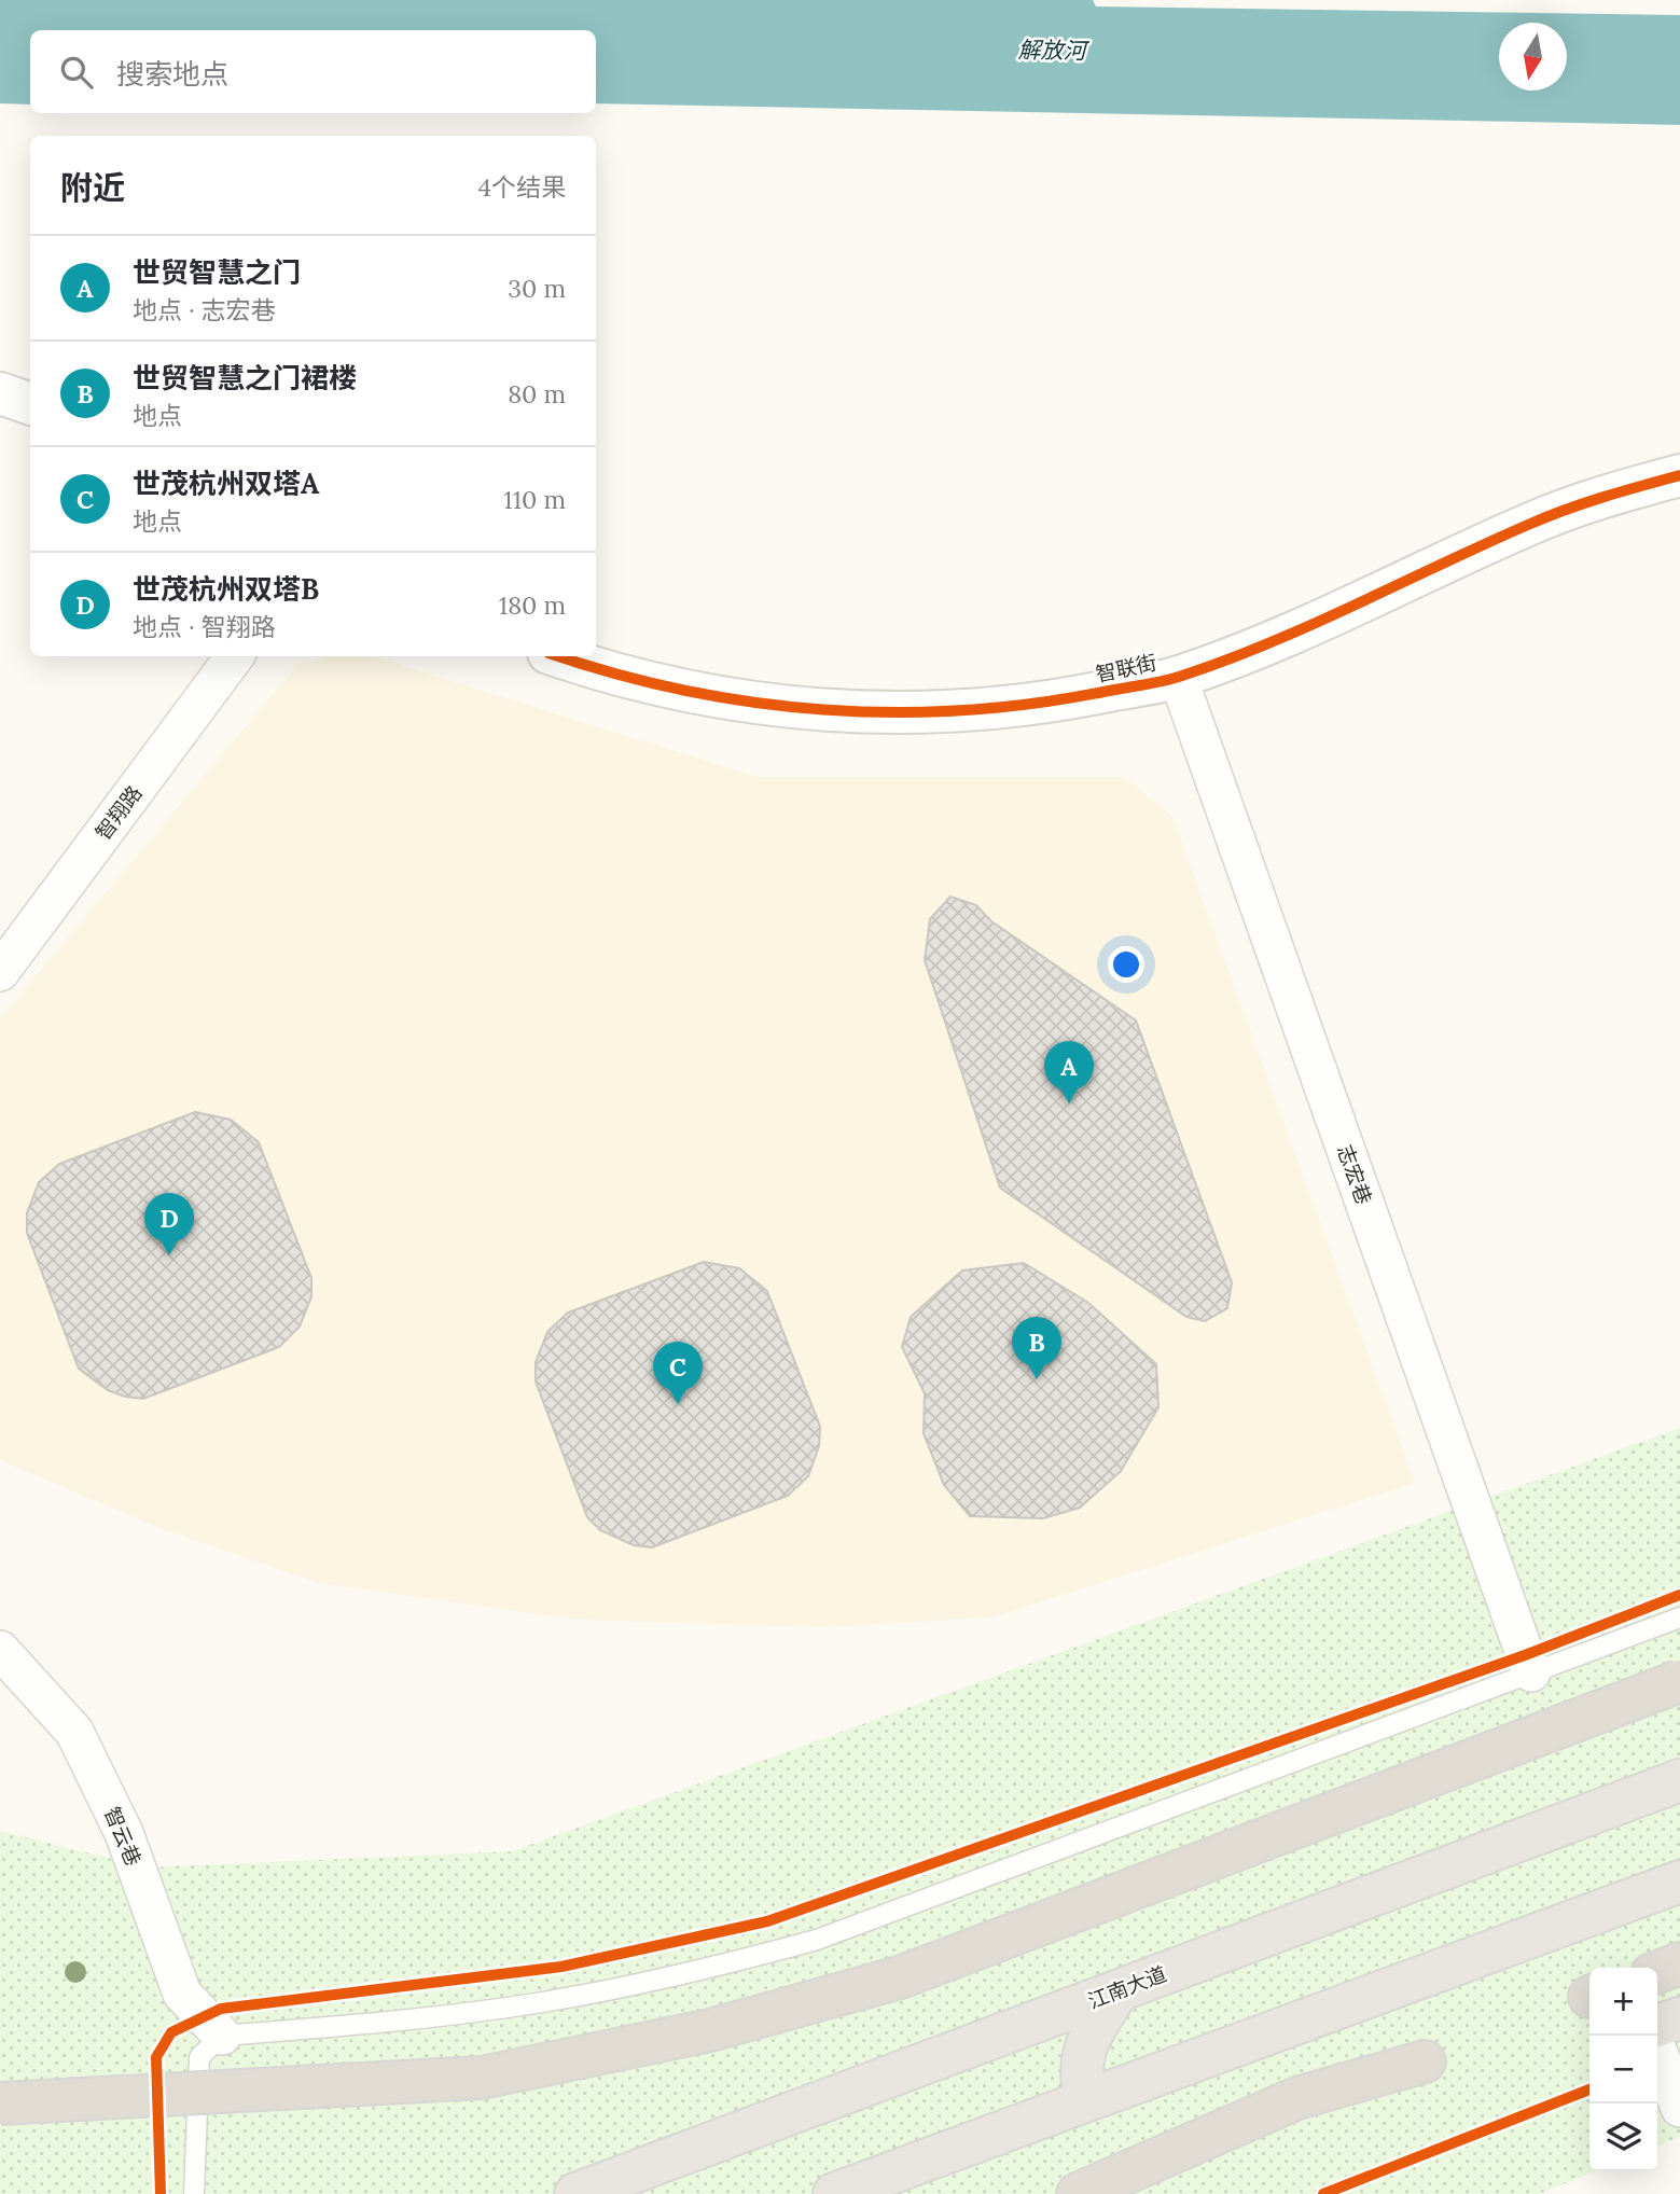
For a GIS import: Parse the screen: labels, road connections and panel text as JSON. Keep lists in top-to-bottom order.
{
  "streets": {
    "main road": ["江南大道"],
    "street": [
      "智联街",
      "智翔路",
      "志宏巷",
      "智云巷"
    ]
  },
  "crossings": [
    ["智联街", "志宏巷"]
  ],
  "water": ["解放河"],
  "north": "bottom",
  "page": {
    "search": "搜索地点",
    "heading": ["附近", "4个结果"],
    "list": [
      {
        "mark": "A",
        "name": "世贸智慧之门",
        "note": "地点 · 志宏巷",
        "value": "30 m"
      },
      {
        "mark": "B",
        "name": "世贸智慧之门裙楼",
        "note": "地点",
        "value": "80 m"
      },
      {
        "mark": "C",
        "name": "世茂杭州双塔A",
        "note": "地点",
        "value": "110 m"
      },
      {
        "mark": "D",
        "name": "世茂杭州双塔B",
        "note": "地点 · 智翔路",
        "value": "180 m"
      }
    ],
    "pins": [
      "A",
      "D",
      "B",
      "C"
    ],
    "map_buttons": ["+", "−"]
  }
}
